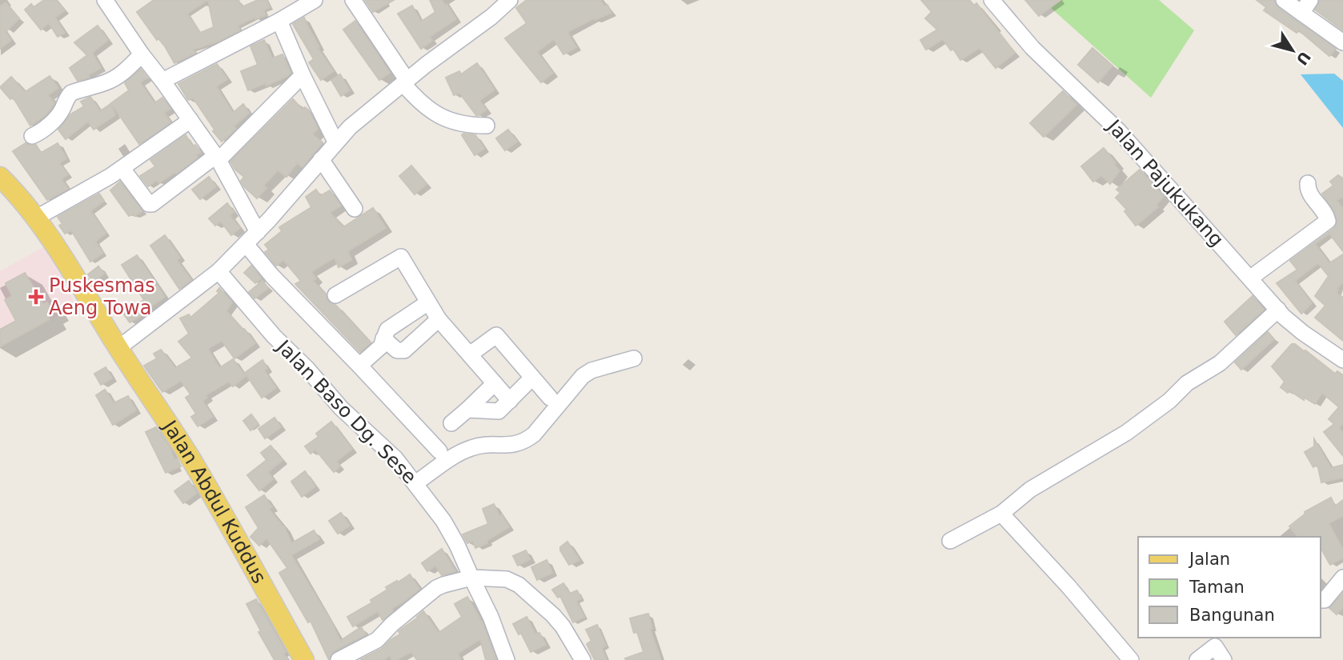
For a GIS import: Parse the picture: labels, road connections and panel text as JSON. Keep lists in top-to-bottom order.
{
  "streets": {
    "main road": ["Jalan Abdul Kuddus"],
    "street": ["Jalan Pajukukang", "Jalan Baso Dg. Sese"]
  },
  "places": {
    "health": ["Puskesmas Aeng Towa"]
  },
  "legend": ["Jalan", "Taman", "Bangunan"],
  "north": "bottom right"
}
